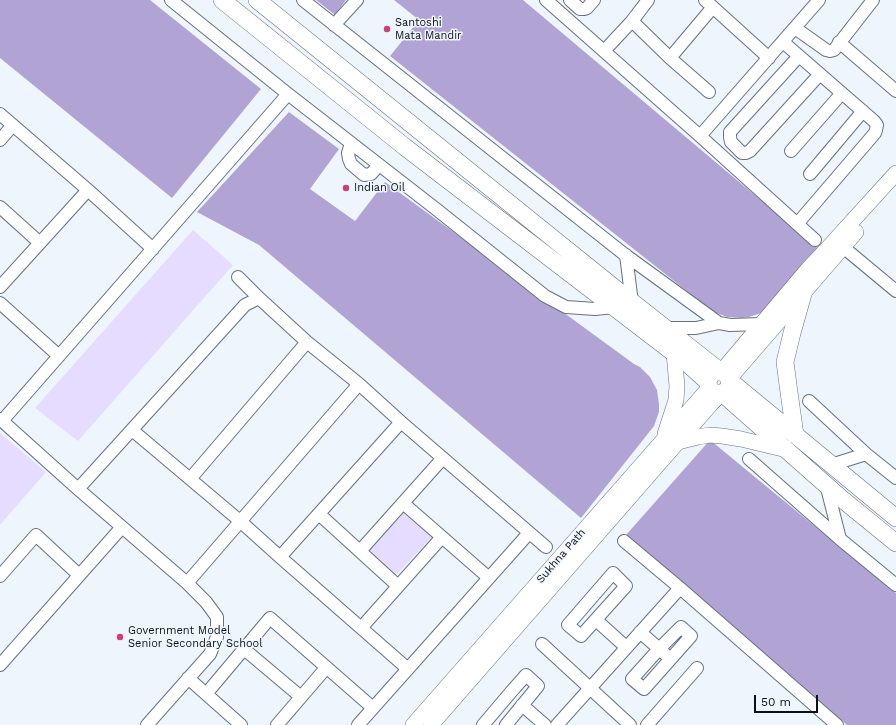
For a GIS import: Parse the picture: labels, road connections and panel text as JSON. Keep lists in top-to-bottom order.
{
  "streets": {
    "main road": ["Sukhna Path"]
  },
  "places": ["Santoshi Mata Mandir", "Indian Oil", "Government Model Senior Secondary School"],
  "scale_bar": "50 m"
}
